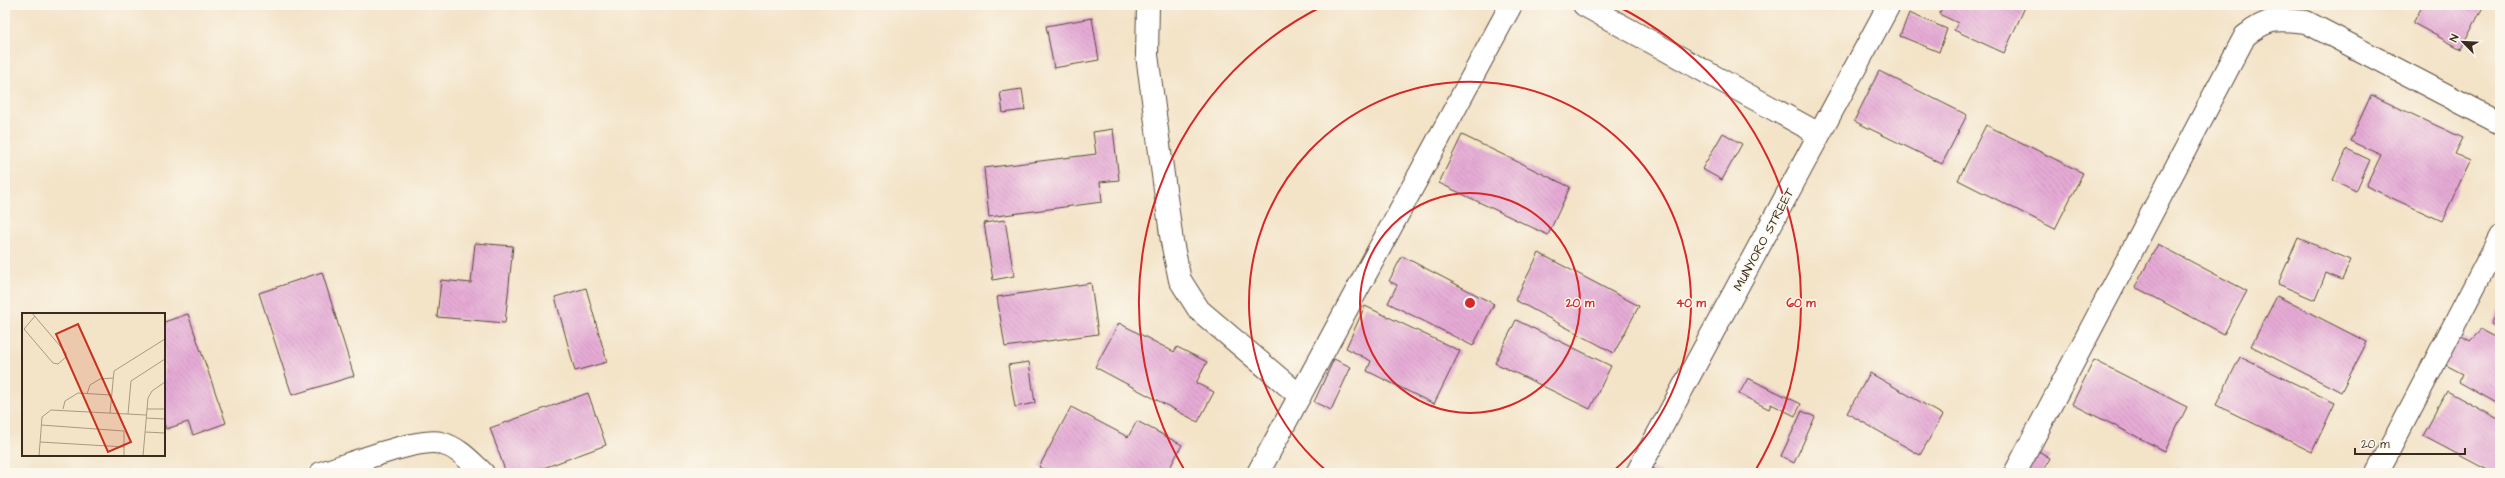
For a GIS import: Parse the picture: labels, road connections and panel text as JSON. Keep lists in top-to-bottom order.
{
  "streets": {
    "street": ["MUNYORO STREET"]
  },
  "scale_bar": "20 m",
  "north": "top left",
  "rings": ["20 m", "40 m", "60 m"]
}
